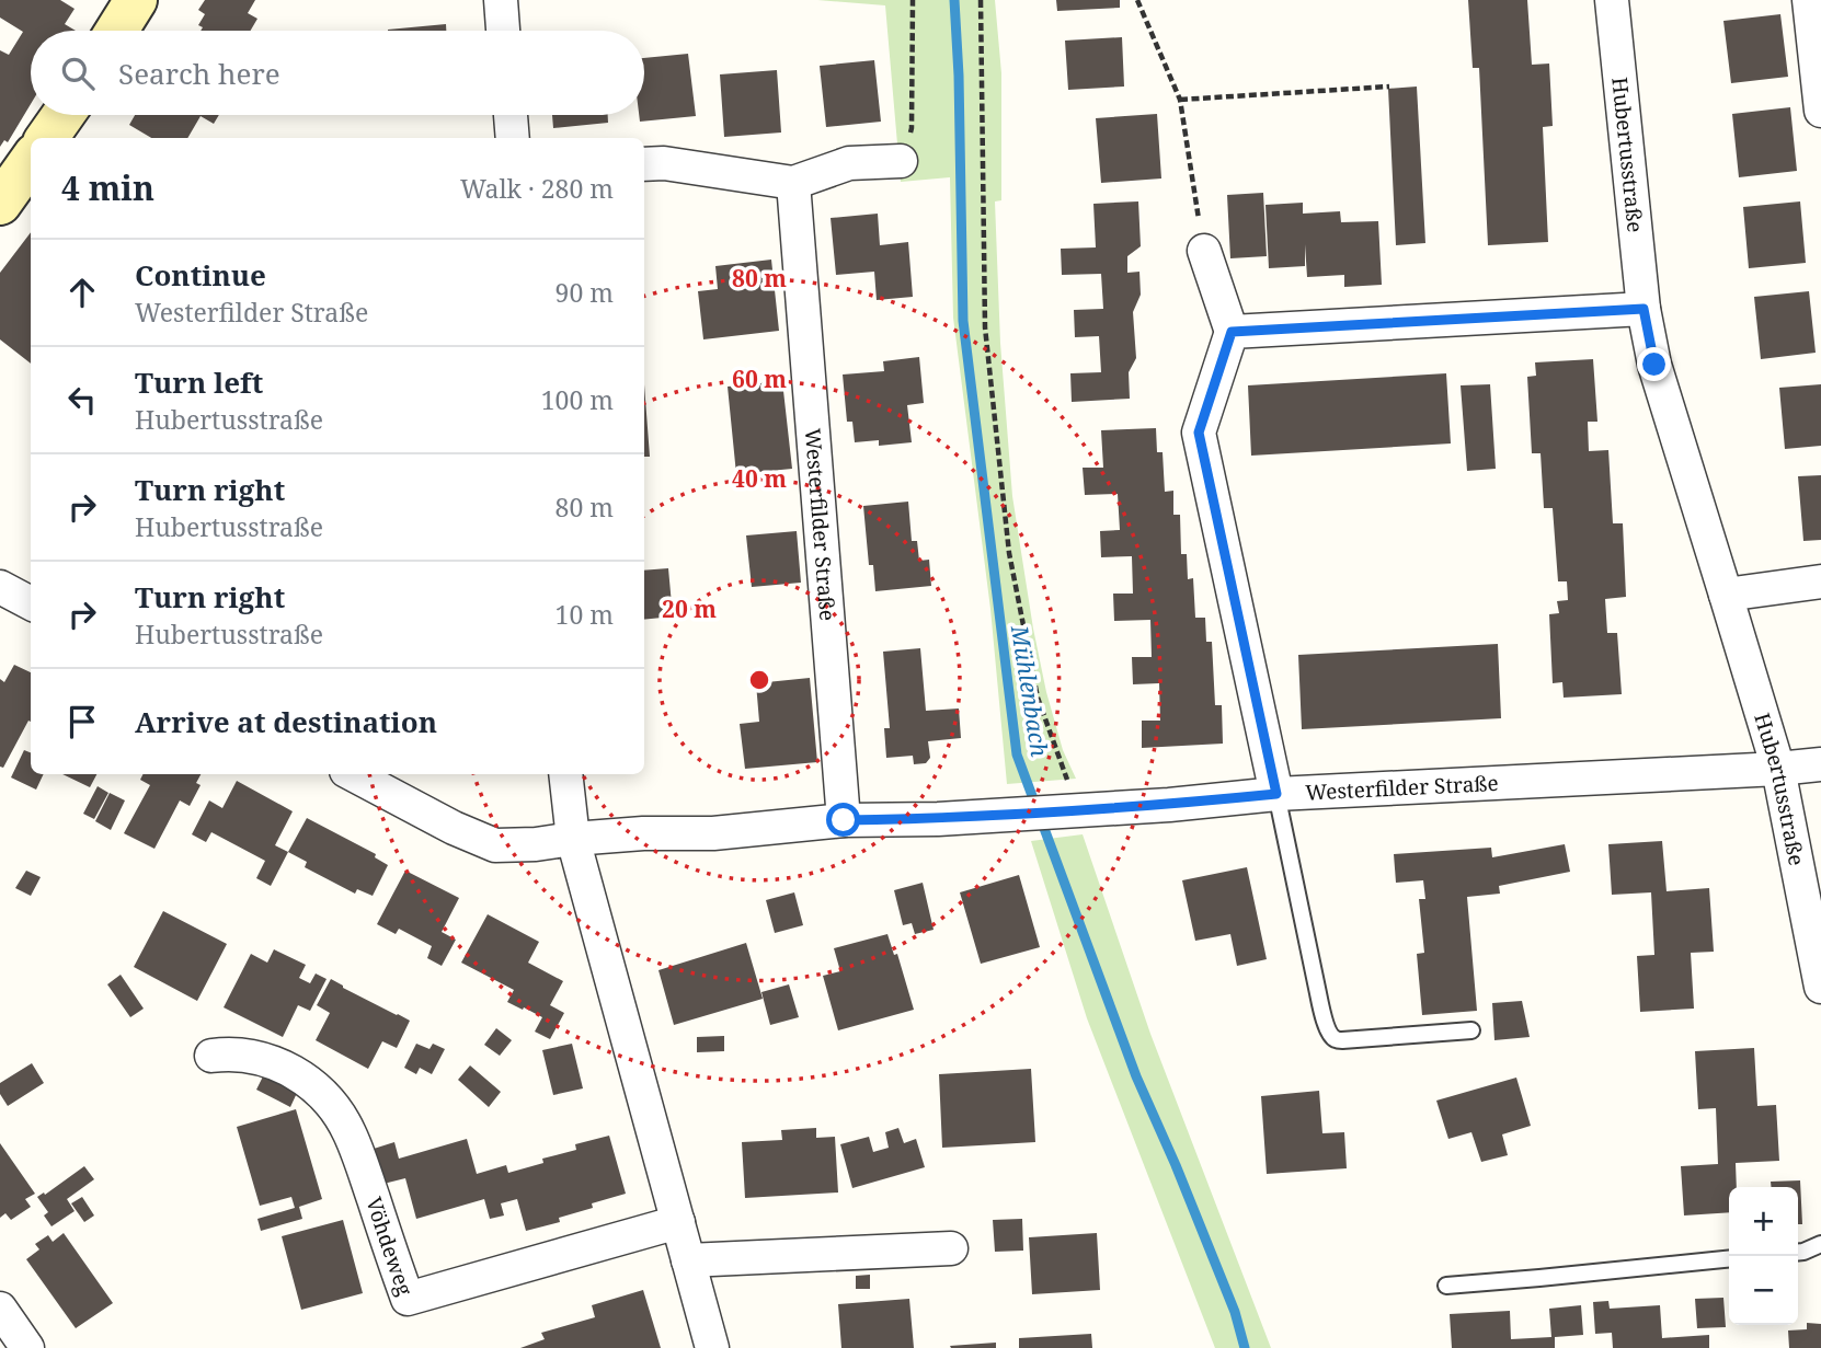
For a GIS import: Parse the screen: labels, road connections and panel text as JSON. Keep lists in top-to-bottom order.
{
  "streets": {
    "street": ["Hubertusstraße", "Westerfilder Straße", "Vöhdeweg"]
  },
  "crossings": [
    ["Hubertusstraße", "Westerfilder Straße"]
  ],
  "water": ["Mühlenbach"],
  "page": {
    "search": "Search here",
    "heading": ["4 min", "Walk · 280 m"],
    "list": [
      ["Continue", "Westerfilder Straße", "90 m"],
      ["Turn left", "Hubertusstraße", "100 m"],
      ["Turn right", "Hubertusstraße", "80 m"],
      ["Turn right", "Hubertusstraße", "10 m"],
      "Arrive at destination"
    ],
    "map_buttons": ["+", "−"]
  },
  "rings": [
    "80 m",
    "60 m",
    "40 m",
    "20 m"
  ]
}
